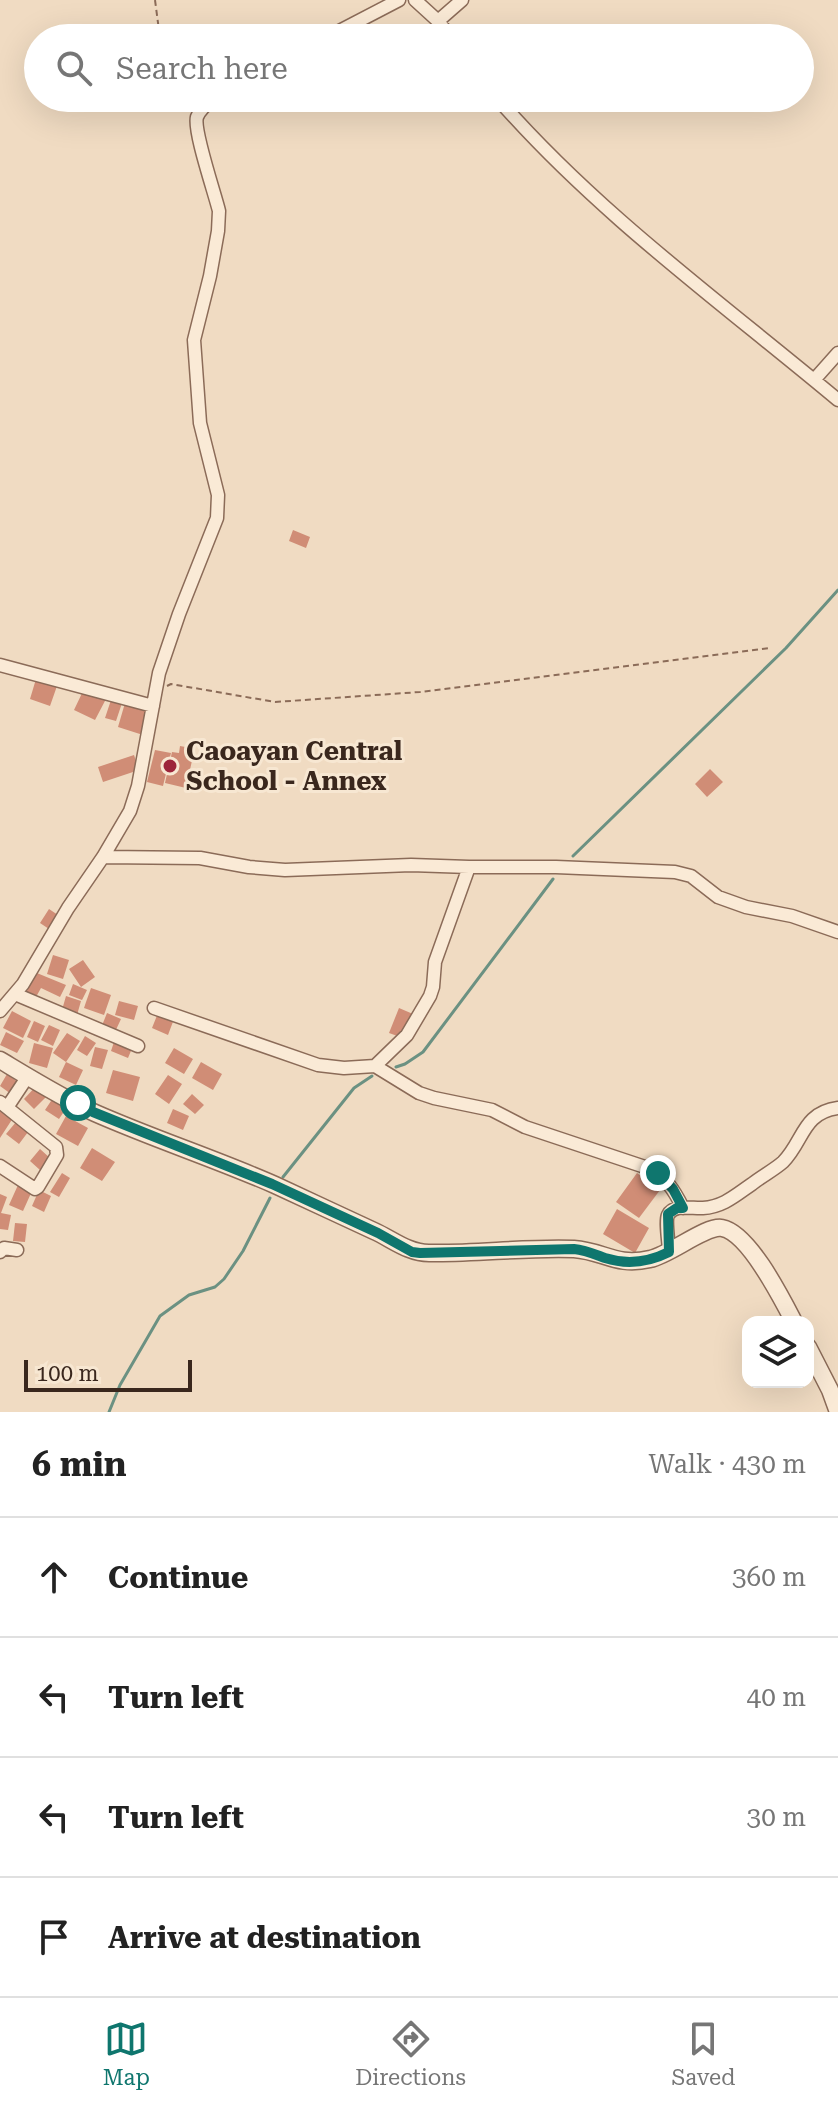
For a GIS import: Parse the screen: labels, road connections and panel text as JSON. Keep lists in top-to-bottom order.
{
  "places": ["Caoayan Central School - Annex"],
  "scale_bar": "100 m",
  "page": {
    "search": "Search here",
    "scale": "100 m",
    "heading": ["6 min", "Walk · 430 m"],
    "list": [
      ["Continue", "360 m"],
      ["Turn left", "40 m"],
      ["Turn left", "30 m"],
      "Arrive at destination"
    ],
    "nav": ["Map", "Directions", "Saved"]
  }
}
